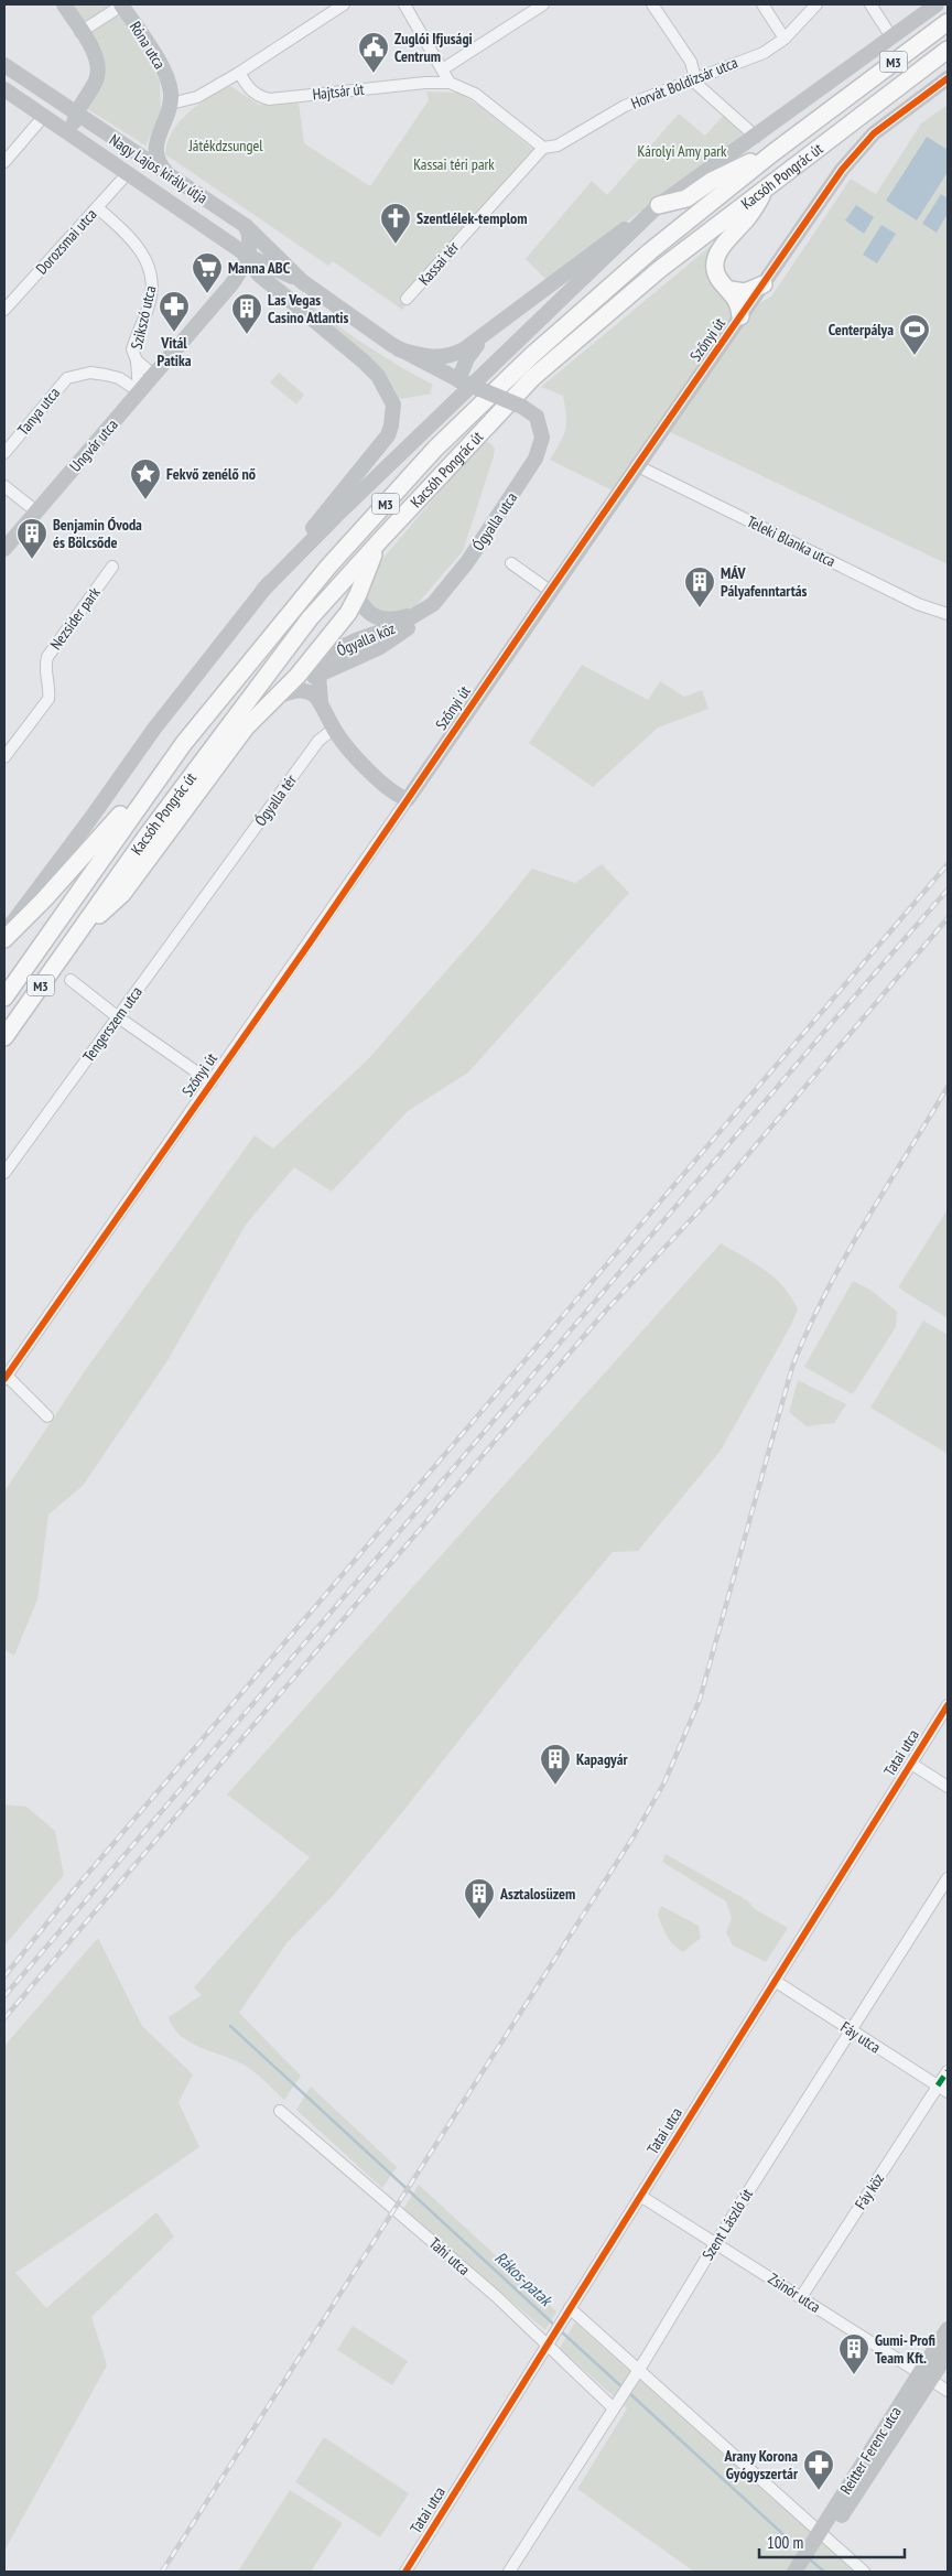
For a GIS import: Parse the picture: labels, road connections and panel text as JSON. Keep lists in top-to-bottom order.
{
  "streets": {
    "main road": ["M3", "Kacsóh Pongrác út"],
    "street": [
      "Róna utca",
      "Horvát Boldizsár utca",
      "Hajtsár út",
      "Nagy Lajos király útja",
      "Dorozsmai utca",
      "Kassai tér",
      "Szikszó utca",
      "Szőnyi út",
      "Tanya utca",
      "Ungvár utca",
      "Ógyalla utca",
      "Teleki Blanka utca",
      "Nezsider park",
      "Ógyalla köz",
      "Ógyalla tér",
      "Tengerszem utca",
      "Tatai utca",
      "Fáy utca",
      "Fáy köz",
      "Szent László út",
      "Tahi utca",
      "Zsinór utca",
      "Reitter Ferenc utca"
    ]
  },
  "crossings": [
    ["Horvát Boldizsár utca", "Kassai tér"],
    ["Nagy Lajos király útja", "Dorozsmai utca"],
    ["Nagy Lajos király útja", "Ungvár utca"],
    ["Nagy Lajos király útja", "Ógyalla utca"],
    ["Dorozsmai utca", "Szikszó utca"],
    ["Szikszó utca", "Ungvár utca"],
    ["Szőnyi út", "Teleki Blanka utca"],
    ["Szőnyi út", "Ógyalla köz"],
    ["Tanya utca", "Ungvár utca"],
    ["Ógyalla utca", "Ógyalla köz"],
    ["Ógyalla köz", "Ógyalla tér"],
    ["Ógyalla tér", "Tengerszem utca"],
    ["Tatai utca", "Fáy utca"],
    ["Tatai utca", "Tahi utca"],
    ["Tatai utca", "Zsinór utca"],
    ["Fáy utca", "Fáy köz"],
    ["Fáy utca", "Szent László út"],
    ["Fáy köz", "Zsinór utca"],
    ["Szent László út", "Tahi utca"],
    ["Szent László út", "Zsinór utca"],
    ["Zsinór utca", "Reitter Ferenc utca"]
  ],
  "water": ["Rákos-patak"],
  "parks": ["Játékdzsungel", "Károlyi Amy park", "Kassai téri park"],
  "places": {
    "public building": ["Zuglói Ifjusági Centrum"],
    "church": ["Szentlélek-templom"],
    "supermarket": ["Manna ABC"],
    "pharmacy": ["Vitál Patika", "Arany Korona Gyógyszertár"],
    "building": [
      "Las Vegas Casino Atlantis",
      "Benjamin Óvoda és Bölcsőde",
      "MÁV Pályafenntartás",
      "Kapagyár",
      "Asztalosüzem",
      "Gumi- Profi Team Kft."
    ],
    "sports": ["Centerpálya"],
    "place": ["Fekvő zenélő nő"]
  },
  "scale_bar": "100 m"
}
